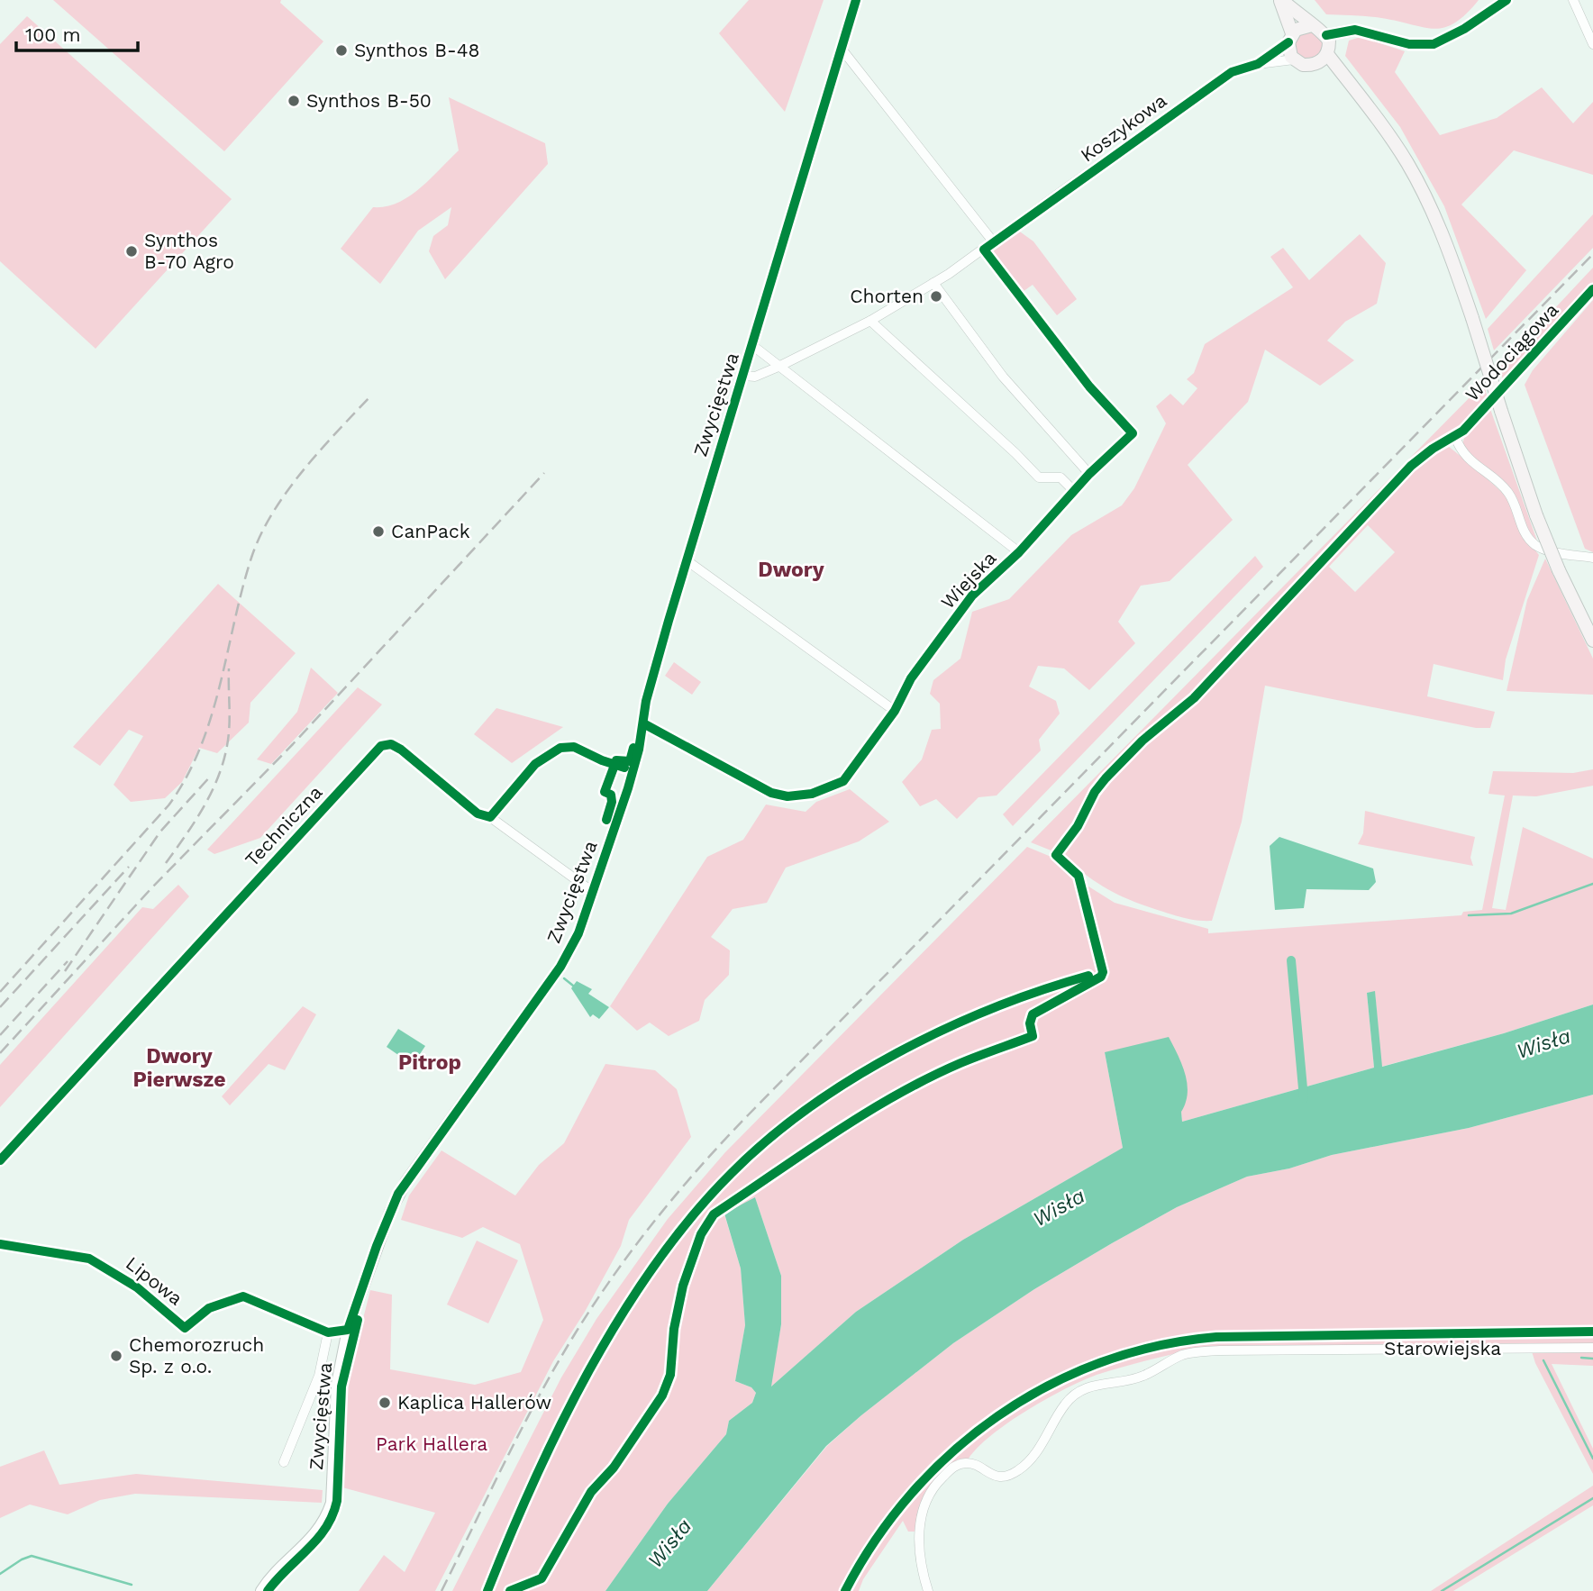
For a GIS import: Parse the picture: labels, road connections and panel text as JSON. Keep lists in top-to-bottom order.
{
  "streets": {
    "street": [
      "Koszykowa",
      "Wodociągowa",
      "Zwycięstwa",
      "Wiejska",
      "Techniczna",
      "Lipowa",
      "Starowiejska"
    ]
  },
  "crossings": [
    ["Koszykowa", "Zwycięstwa"],
    ["Koszykowa", "Wiejska"],
    ["Zwycięstwa", "Wiejska"],
    ["Zwycięstwa", "Techniczna"]
  ],
  "districts": ["Dwory", "Dwory Pierwsze", "Pitrop"],
  "water": ["Wisła"],
  "parks": ["Park Hallera"],
  "places": [
    "Synthos B-48",
    "Synthos B-50",
    "Synthos B-70 Agro",
    "Chorten",
    "CanPack",
    "Chemorozruch Sp. z o.o.",
    "Kaplica Hallerów"
  ],
  "scale_bar": "100 m"
}
